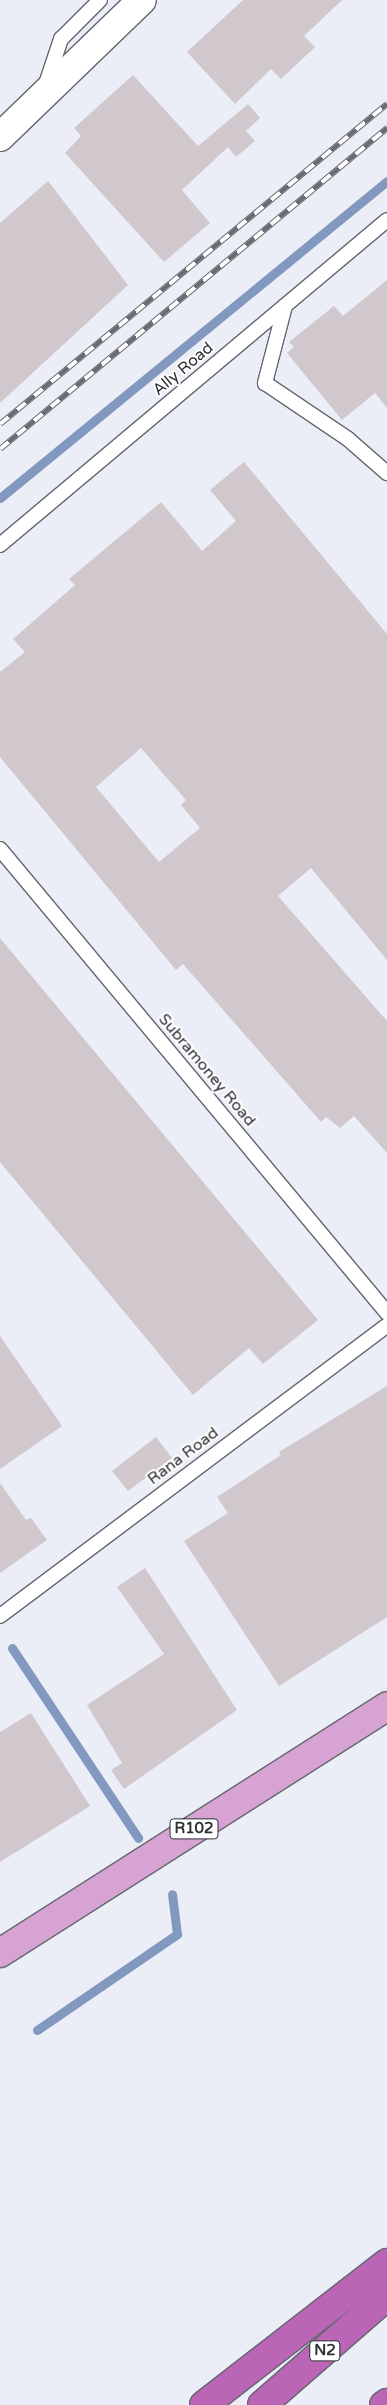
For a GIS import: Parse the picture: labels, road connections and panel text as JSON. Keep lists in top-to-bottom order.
{
  "streets": {
    "highway": ["N2"],
    "main road": ["R102"],
    "lane": ["Ally Road", "Subramoney Road", "Rana Road"]
  }
}
